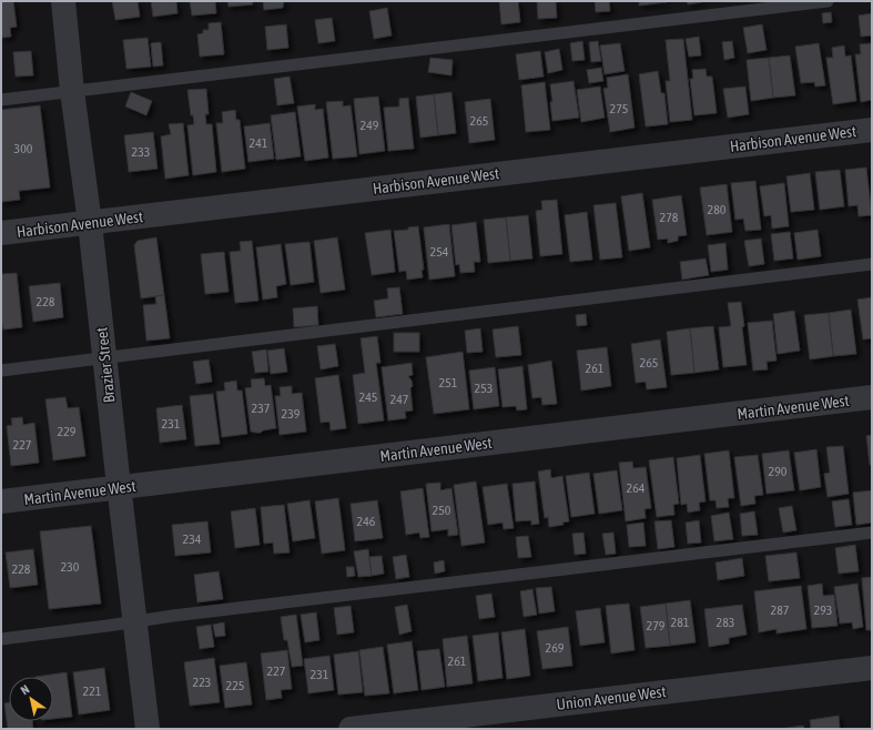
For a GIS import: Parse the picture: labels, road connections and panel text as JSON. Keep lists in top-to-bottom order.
{
  "streets": {
    "street": [
      "Harbison Avenue West",
      "Brazier Street",
      "Martin Avenue West",
      "Union Avenue West"
    ]
  },
  "crossings": [
    ["Harbison Avenue West", "Brazier Street"],
    ["Brazier Street", "Martin Avenue West"]
  ],
  "house_numbers": [
    "275",
    "265",
    "249",
    "241",
    "300",
    "233",
    "280",
    "278",
    "254",
    "228",
    "265",
    "261",
    "251",
    "253",
    "245",
    "247",
    "237",
    "239",
    "231",
    "229",
    "227",
    "290",
    "264",
    "250",
    "246",
    "234",
    "230",
    "228",
    "287",
    "293",
    "281",
    "283",
    "279",
    "269",
    "261",
    "227",
    "231",
    "223",
    "225",
    "221"
  ],
  "north": "top left"
}
